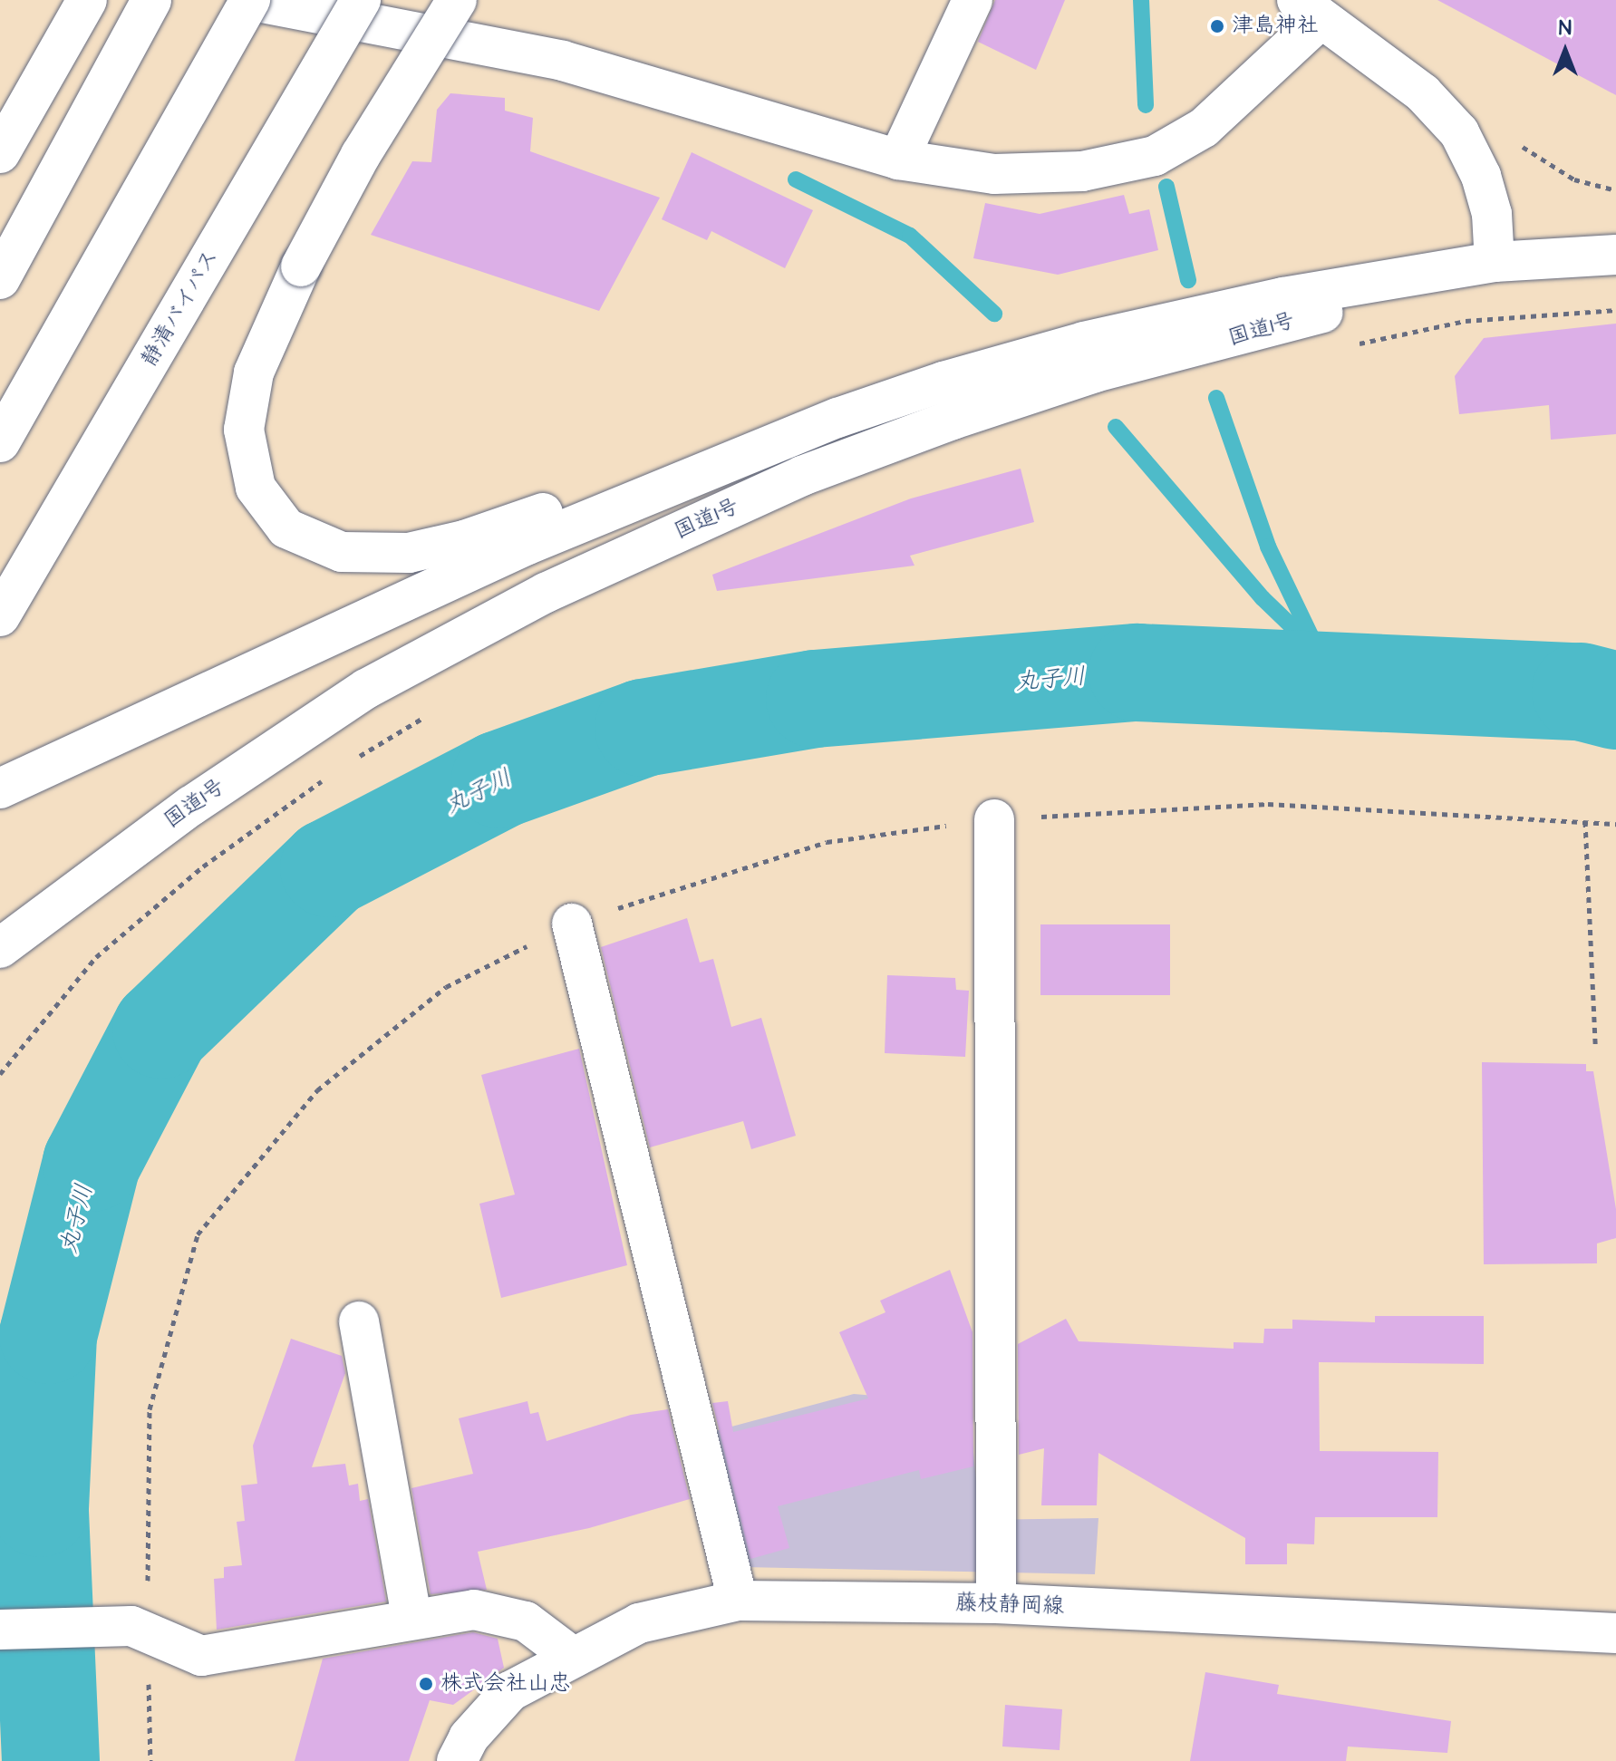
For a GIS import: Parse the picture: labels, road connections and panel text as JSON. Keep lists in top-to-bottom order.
{
  "streets": {
    "main road": ["静清バイパス", "国道1号", "藤枝静岡線"]
  },
  "water": ["丸子川"],
  "places": ["津島神社", "株式会社山忠"],
  "north": "top"
}
